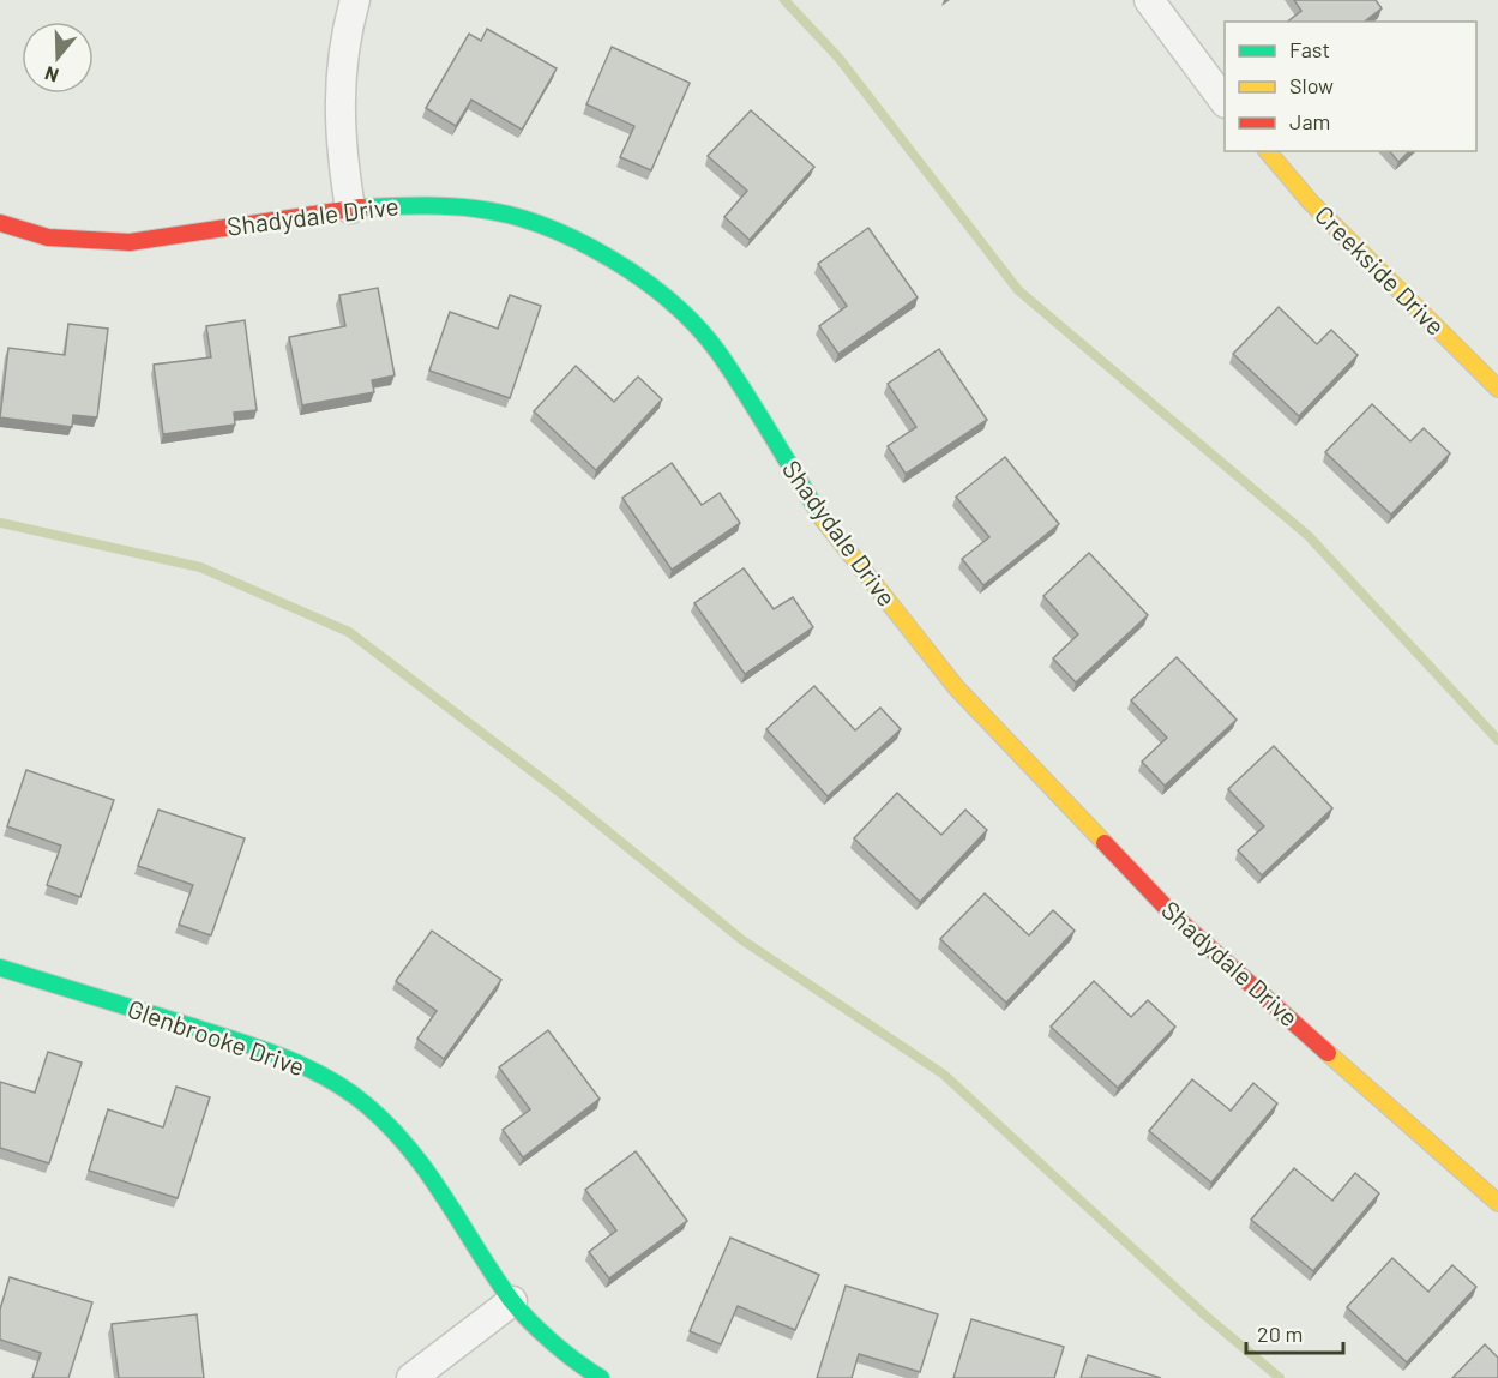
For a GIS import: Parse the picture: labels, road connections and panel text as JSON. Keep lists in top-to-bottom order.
{
  "streets": {
    "street": ["Shadydale Drive", "Creekside Drive", "Glenbrooke Drive"]
  },
  "legend": ["Fast", "Slow", "Jam"],
  "scale_bar": "20 m",
  "north": "bottom"
}
